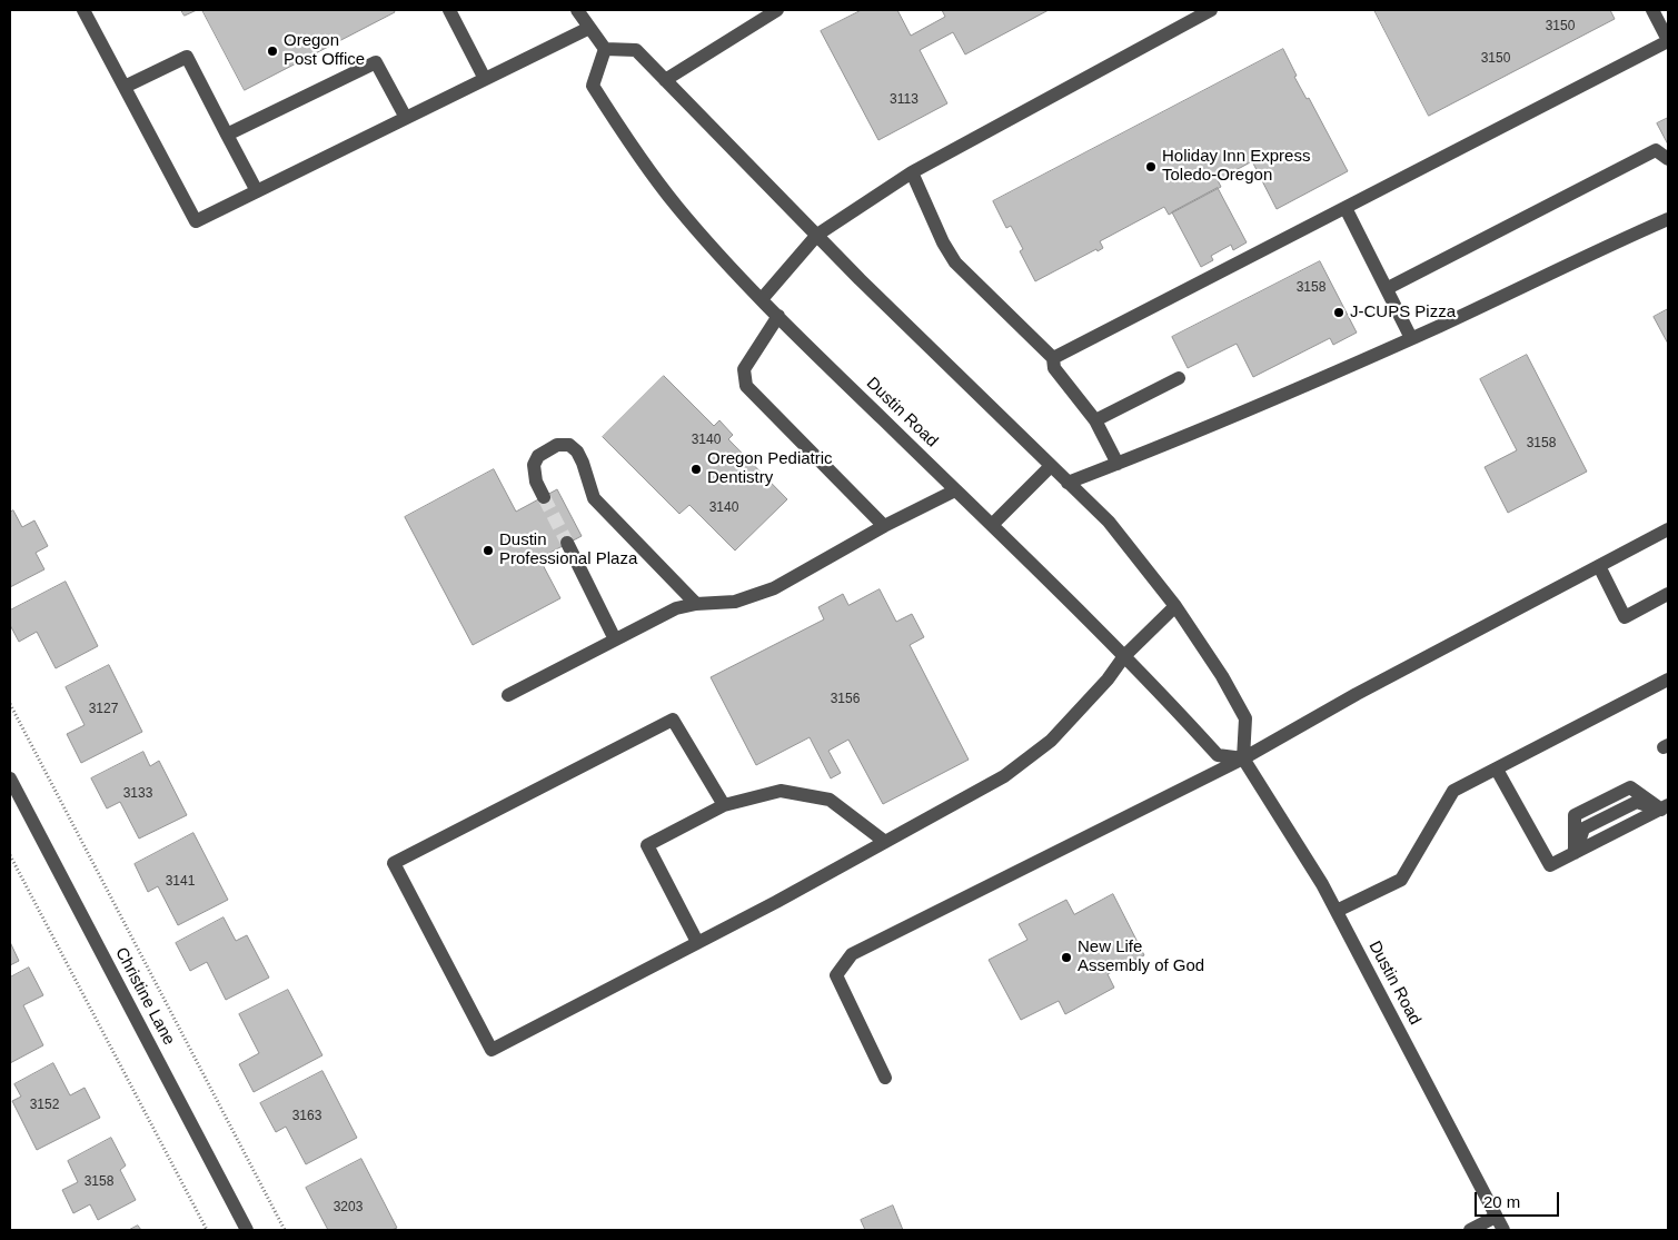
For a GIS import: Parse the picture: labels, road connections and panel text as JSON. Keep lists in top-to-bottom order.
{
  "streets": {
    "street": ["Dustin Road", "Christine Lane"]
  },
  "places": [
    "Oregon Post Office",
    "Holiday Inn Express Toledo-Oregon",
    "J-CUPS Pizza",
    "Oregon Pediatric Dentistry",
    "Dustin Professional Plaza",
    "New Life Assembly of God"
  ],
  "house_numbers": [
    "3150",
    "3150",
    "3113",
    "3158",
    "3140",
    "3158",
    "3140",
    "3156",
    "3127",
    "3133",
    "3141",
    "3152",
    "3163",
    "3158",
    "3203"
  ],
  "scale_bar": "20 m"
}
